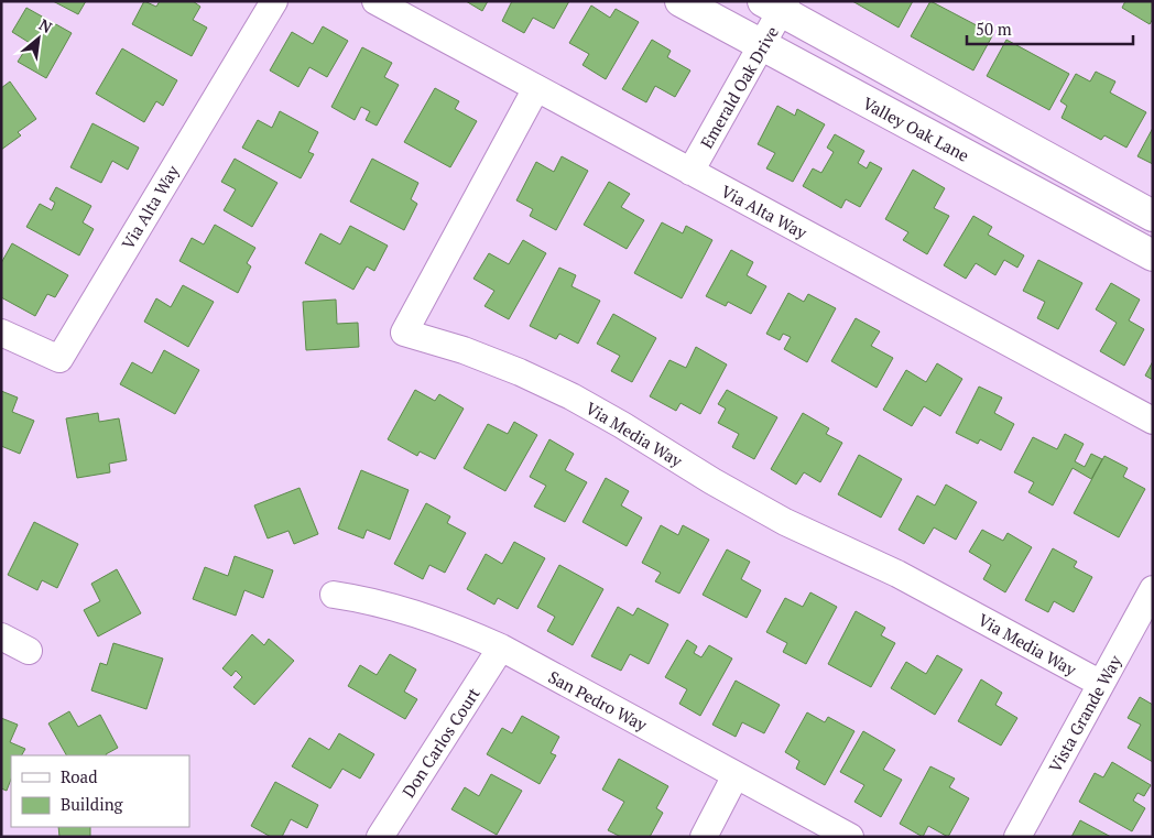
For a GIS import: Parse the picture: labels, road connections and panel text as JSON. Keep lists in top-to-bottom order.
{
  "streets": {
    "street": [
      "Emerald Oak Drive",
      "Valley Oak Lane",
      "Via Alta Way",
      "Via Media Way",
      "San Pedro Way",
      "Vista Grande Way",
      "Don Carlos Court"
    ]
  },
  "crossings": [
    ["Emerald Oak Drive", "Valley Oak Lane"],
    ["Emerald Oak Drive", "Via Alta Way"],
    ["Via Alta Way", "Via Media Way"],
    ["Via Media Way", "Vista Grande Way"],
    ["San Pedro Way", "Don Carlos Court"]
  ],
  "legend": ["Road", "Building"],
  "scale_bar": "50 m",
  "north": "top right"
}
